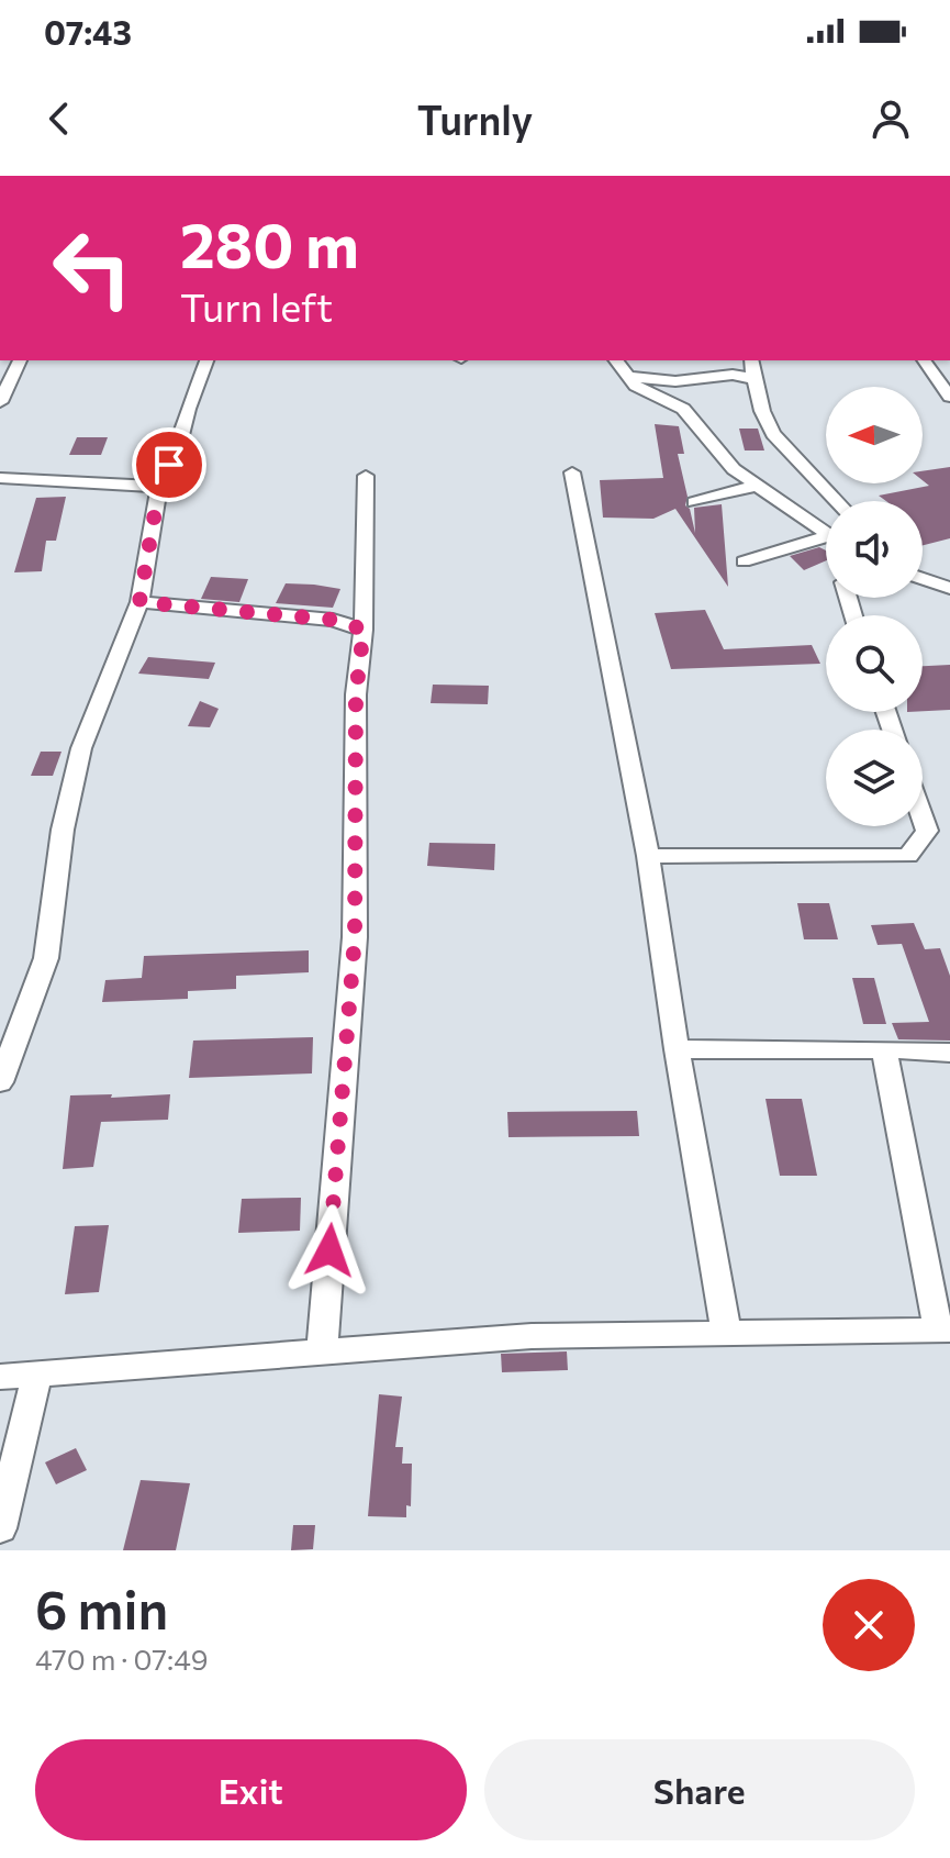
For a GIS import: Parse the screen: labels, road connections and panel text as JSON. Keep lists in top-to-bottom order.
{
  "north": "left",
  "page": {
    "status": "07:43",
    "header": "Turnly",
    "turn": ["280 m", "Turn left"],
    "heading": ["6 min", "470 m · 07:49"],
    "buttons": ["Exit", "Share"]
  }
}
